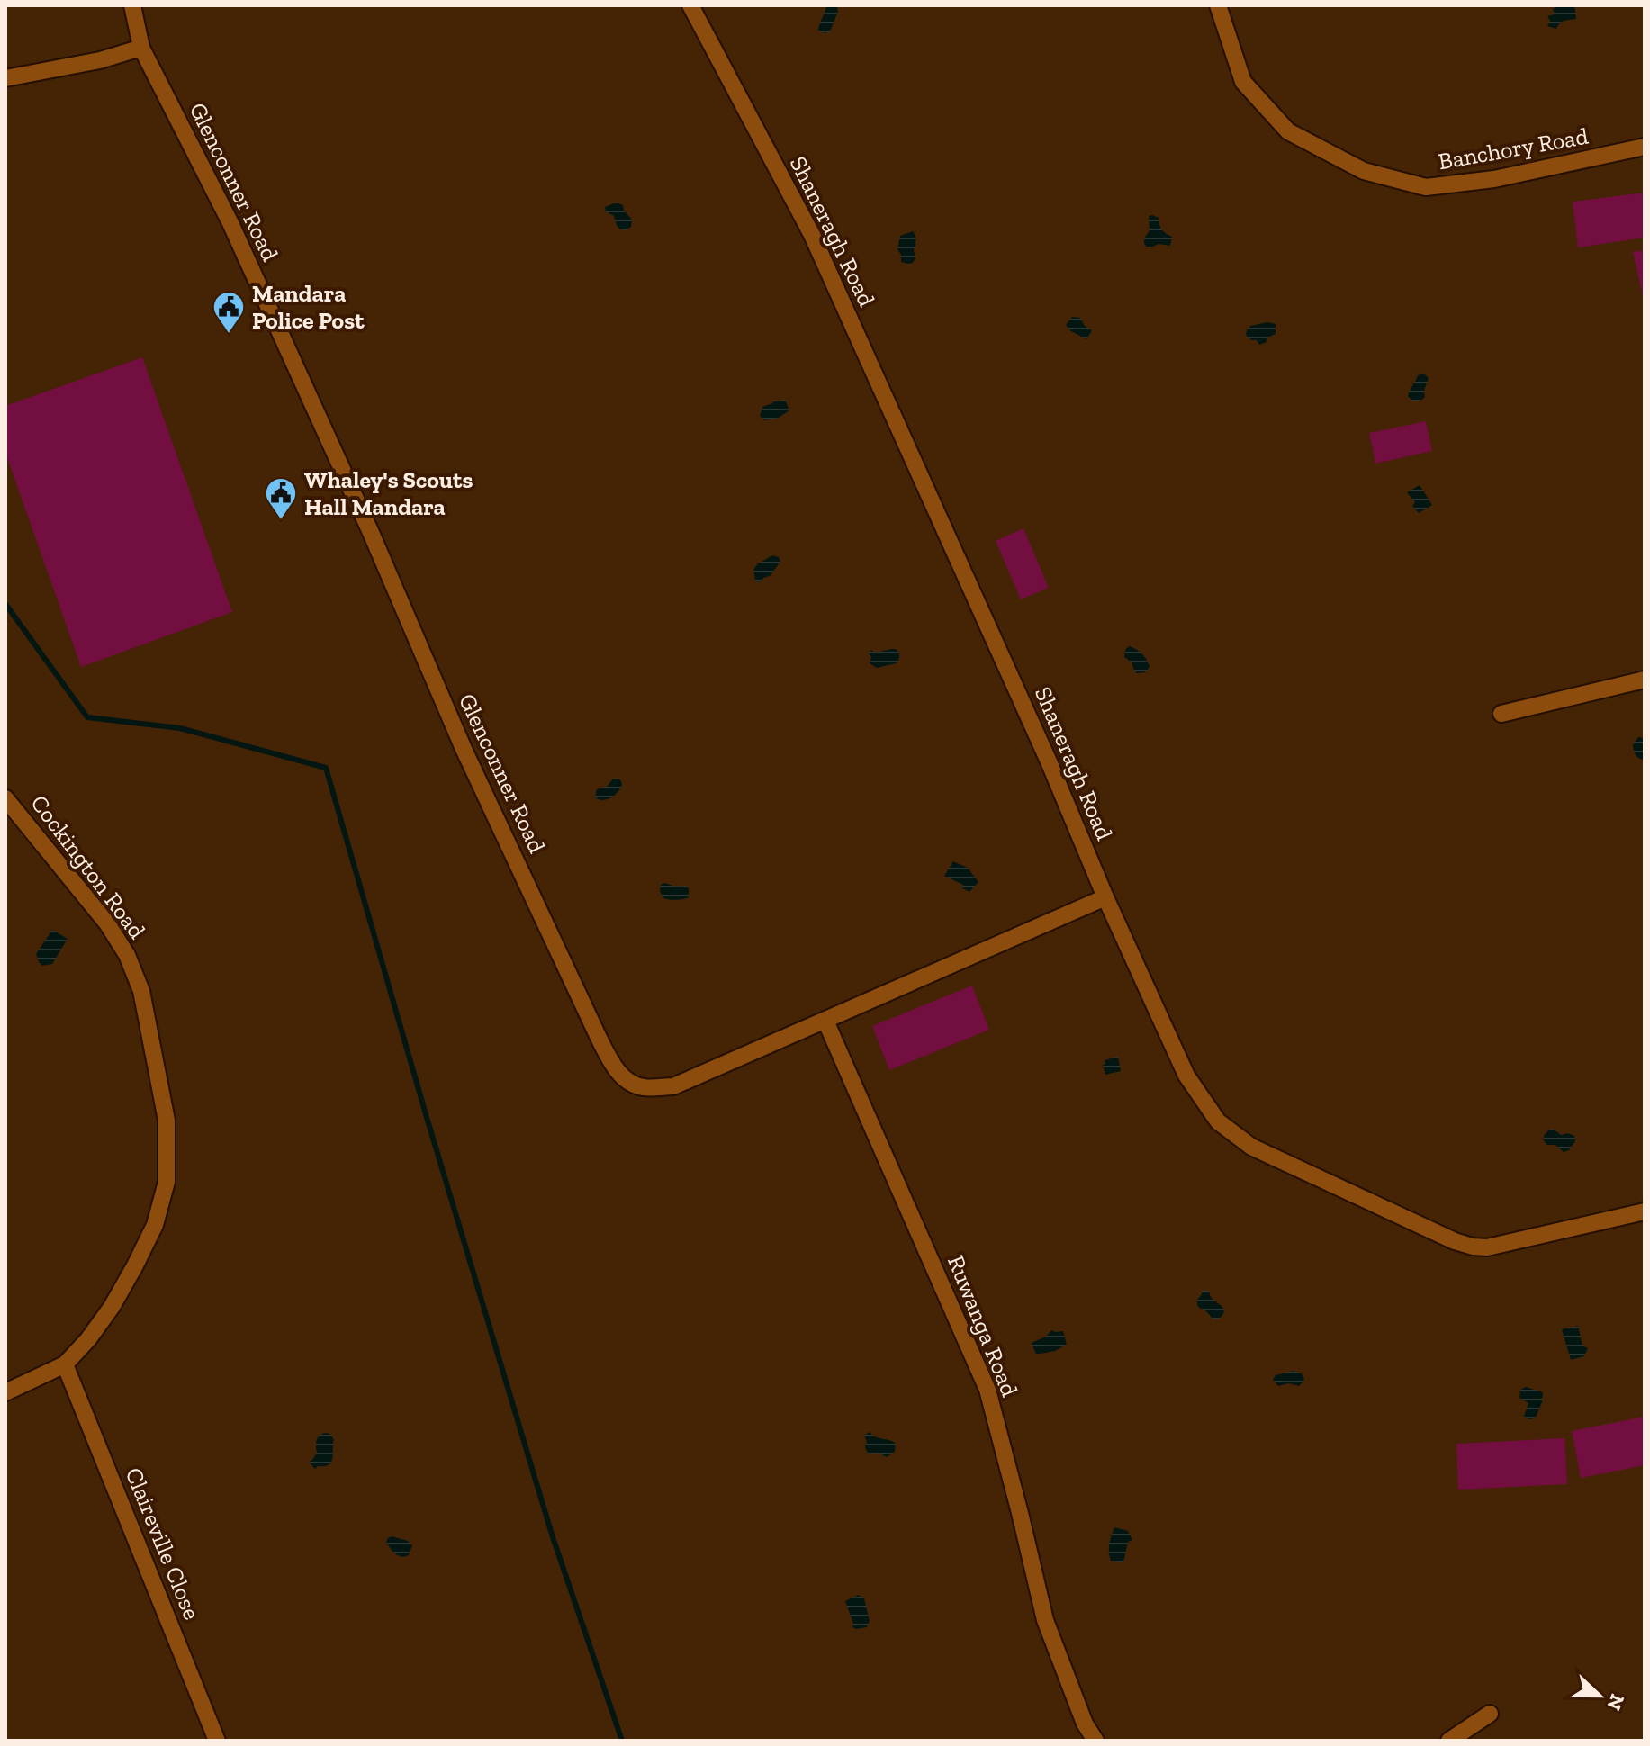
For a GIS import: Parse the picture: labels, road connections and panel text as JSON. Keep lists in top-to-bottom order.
{
  "streets": {
    "street": [
      "Banchory Road",
      "Glenconner Road",
      "Shaneragh Road",
      "Cockington Road",
      "Ruwanga Road",
      "Claireville Close"
    ]
  },
  "crossings": [
    ["Glenconner Road", "Shaneragh Road"],
    ["Glenconner Road", "Ruwanga Road"],
    ["Cockington Road", "Claireville Close"]
  ],
  "places": {
    "public building": ["Mandara Police Post", "Whaley's Scouts Hall Mandara"]
  },
  "north": "right"
}
